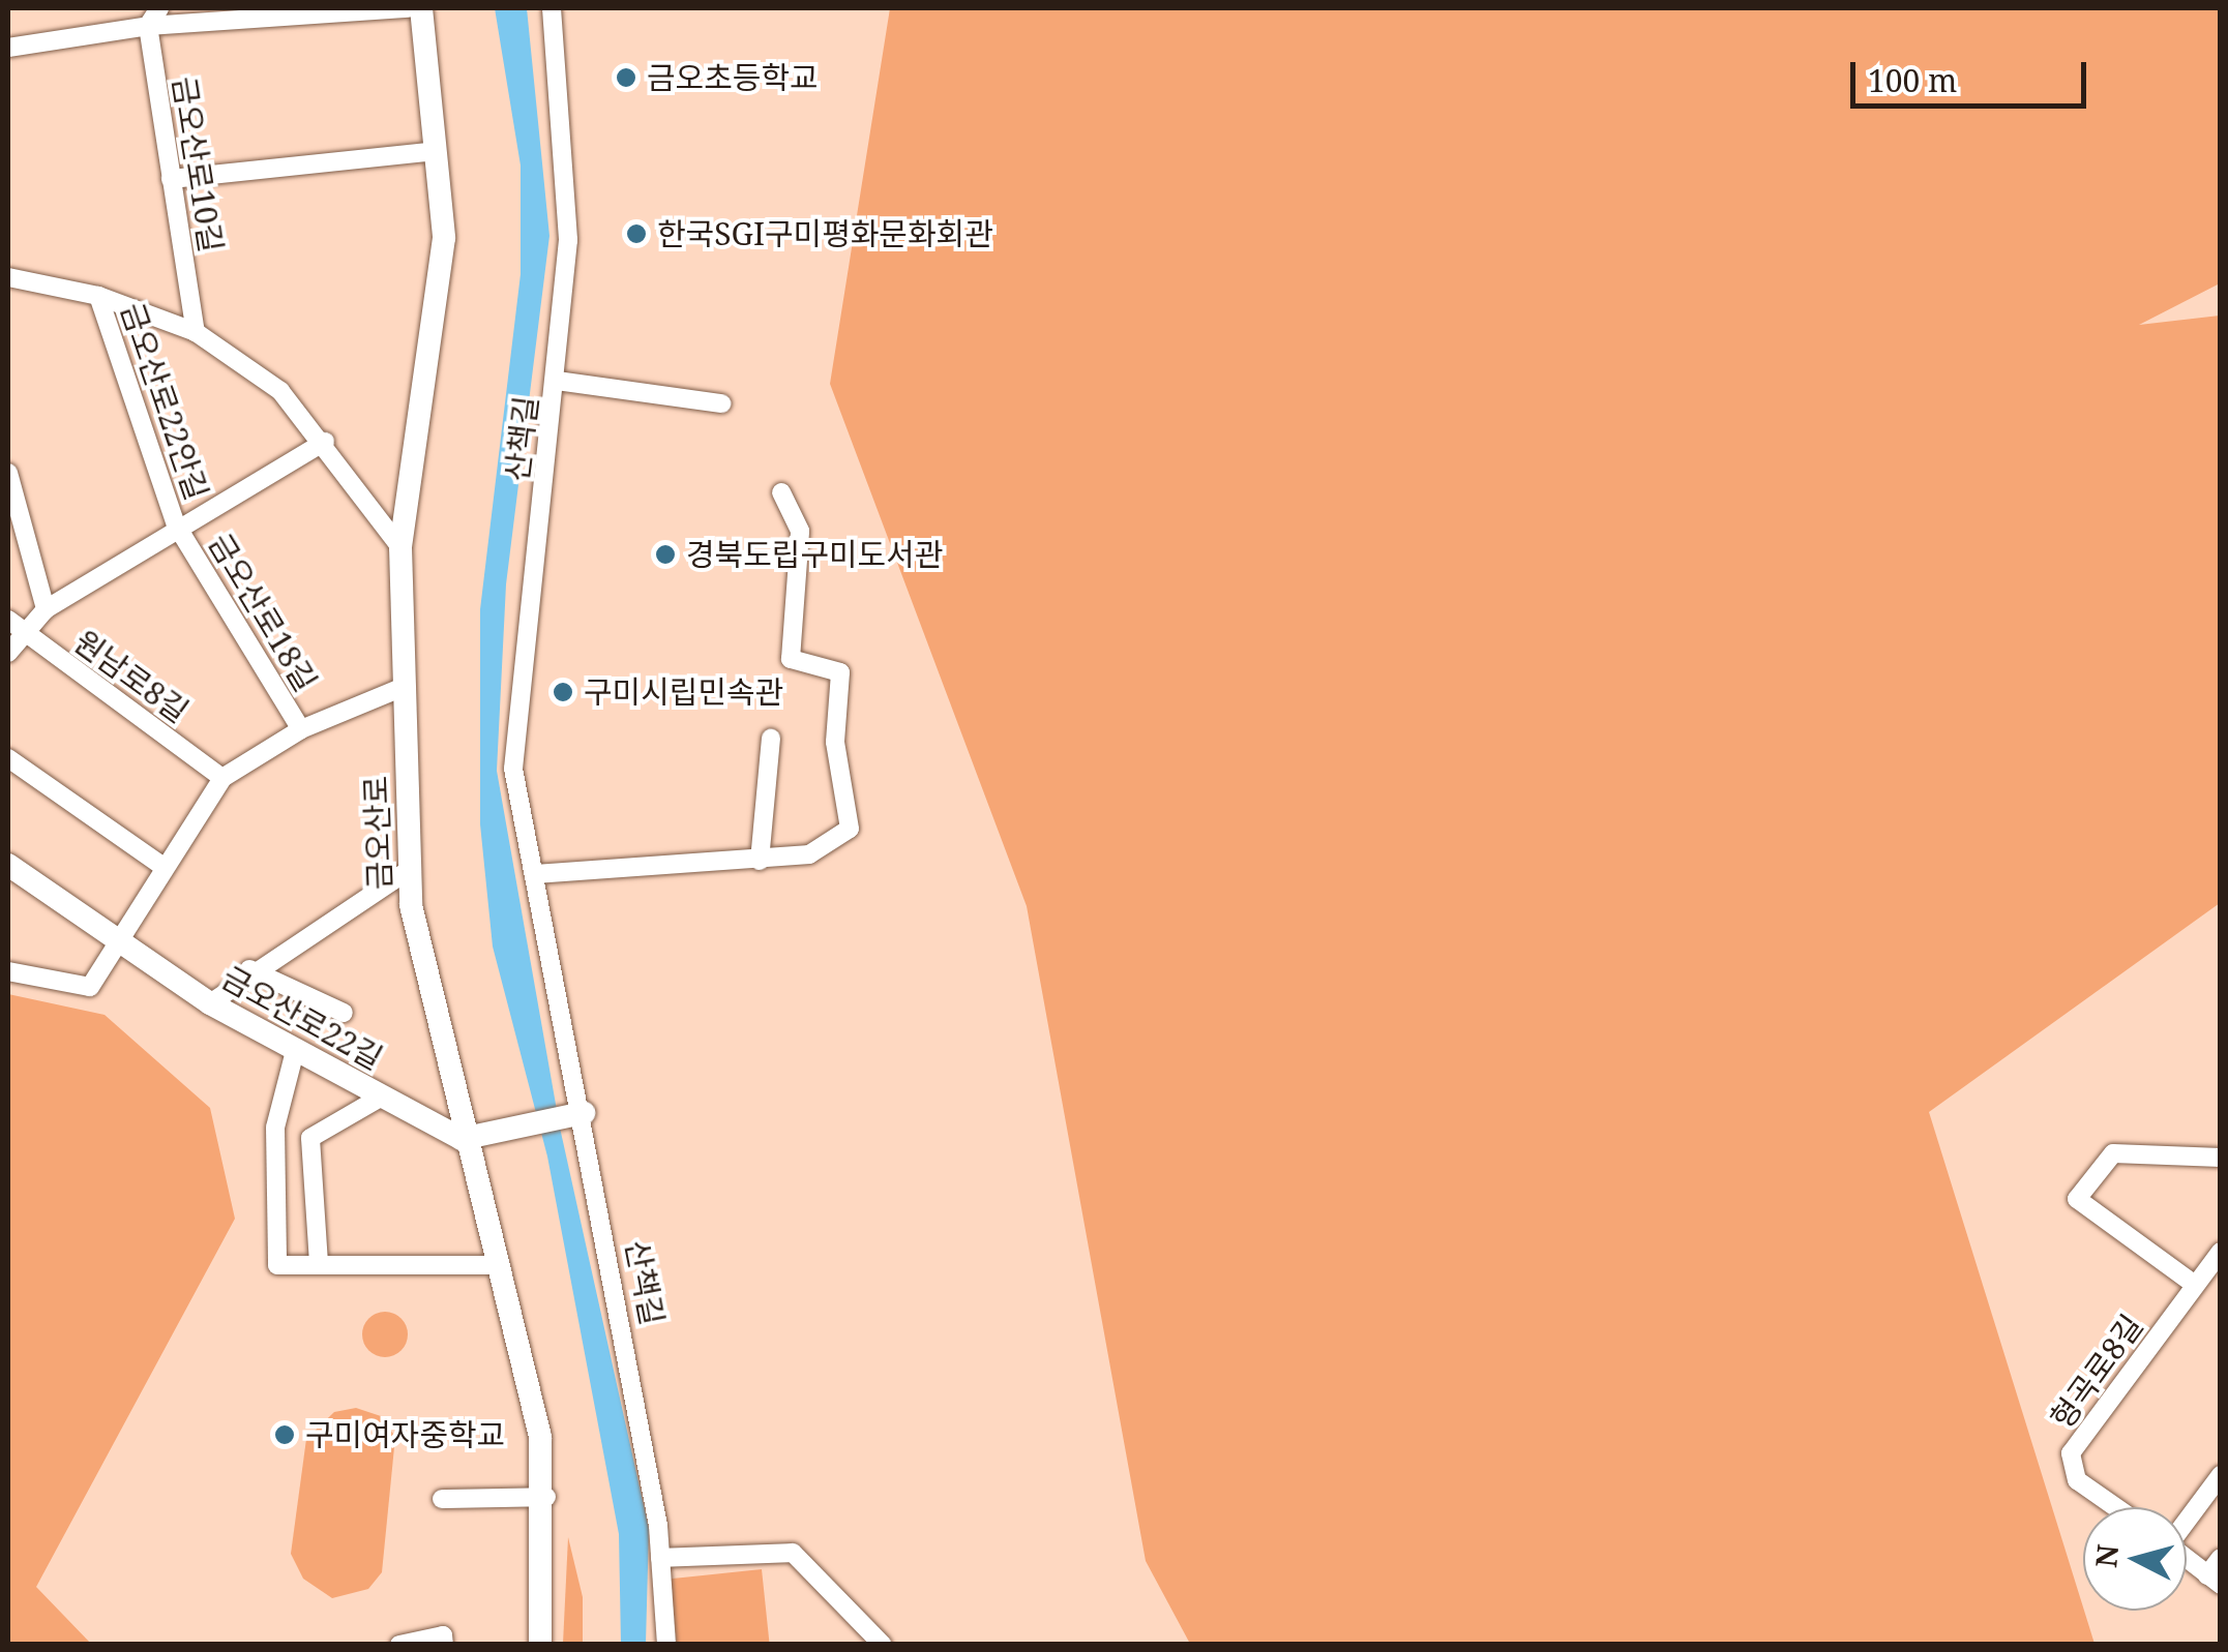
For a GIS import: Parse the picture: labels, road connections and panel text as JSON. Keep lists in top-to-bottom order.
{
  "streets": {
    "street": [
      "금오산로10길",
      "금오산로22안길",
      "산책길",
      "금오산로18길",
      "원남로8길",
      "금오산로",
      "금오산로22길",
      "형곡로8길"
    ]
  },
  "crossings": [
    ["금오산로22안길", "금오산로18길"],
    ["금오산로22안길", "원남로8길"],
    ["금오산로18길", "원남로8길"],
    ["금오산로18길", "금오산로"],
    ["금오산로18길", "금오산로22길"],
    ["금오산로", "금오산로22길"]
  ],
  "places": [
    "금오초등학교",
    "한국SGI구미평화문화회관",
    "경북도립구미도서관",
    "구미시립민속관",
    "구미여자중학교"
  ],
  "scale_bar": "100 m",
  "north": "left"
}
